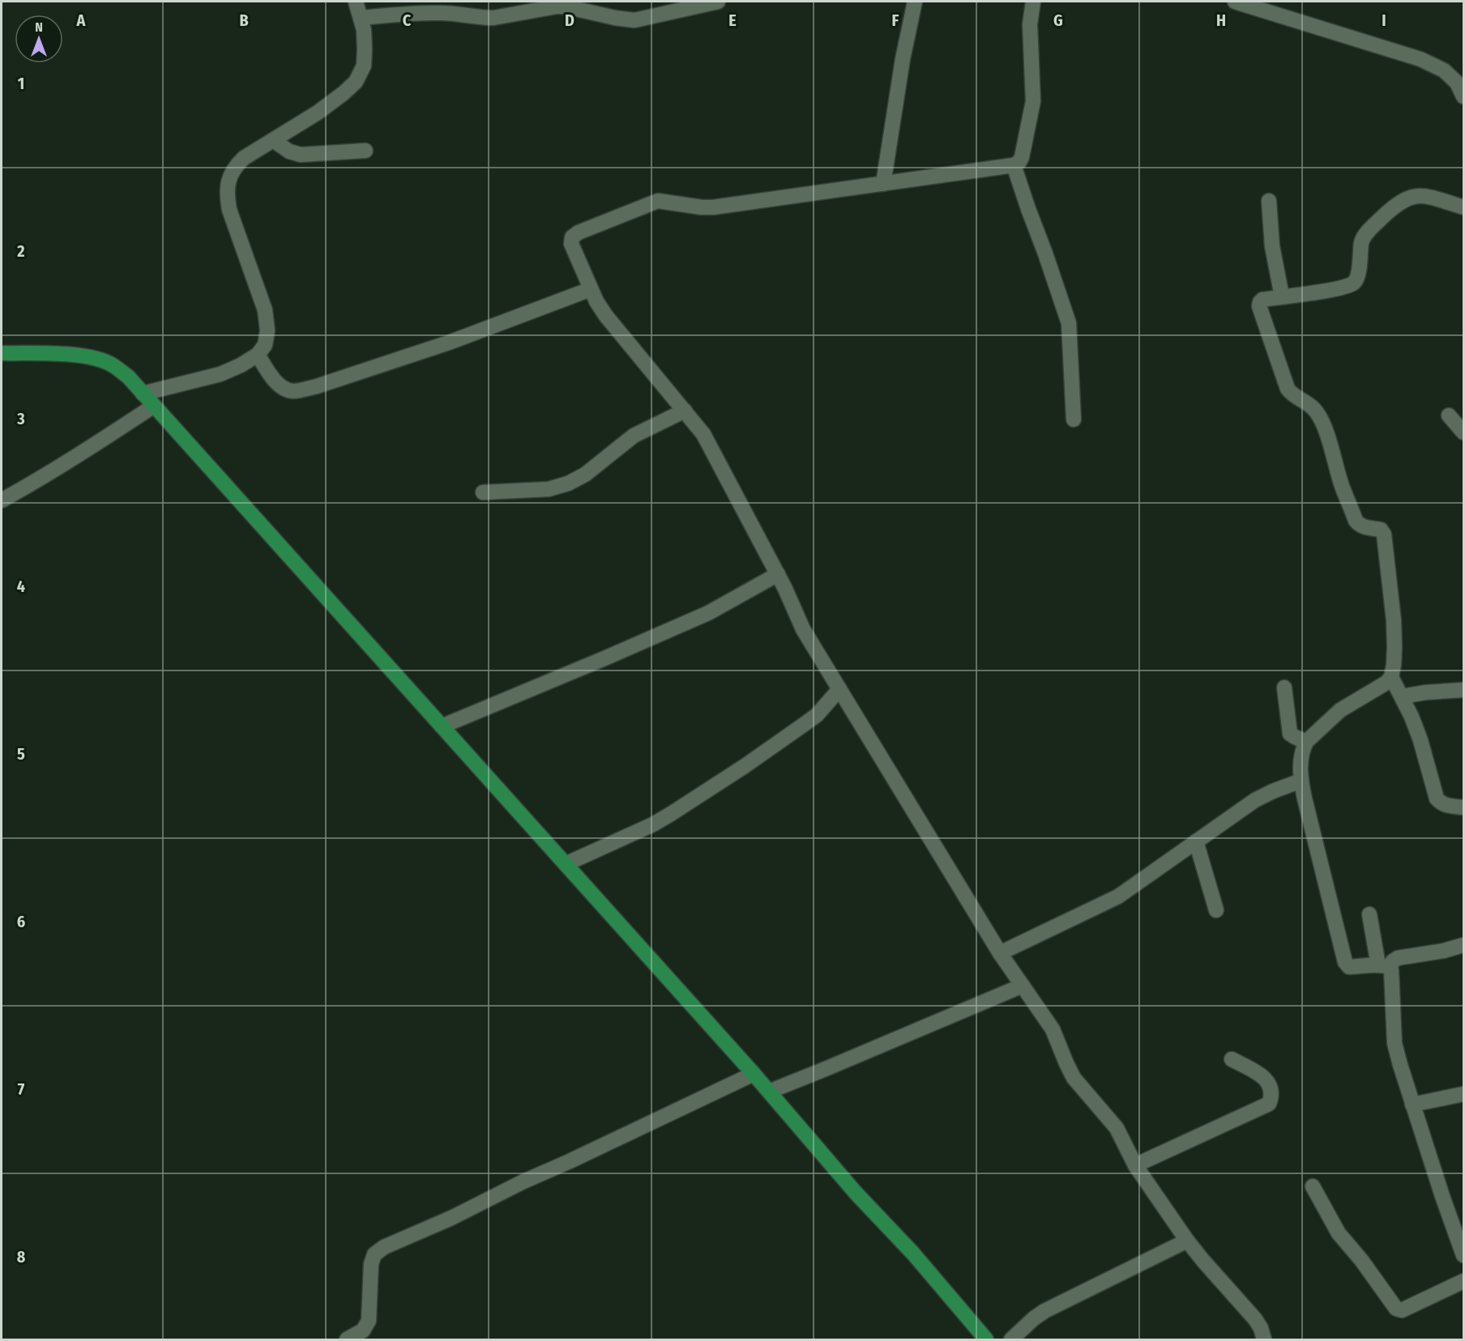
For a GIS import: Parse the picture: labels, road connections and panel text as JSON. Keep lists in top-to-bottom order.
{
  "north": "top",
  "grid": {
    "columns": [
      "A",
      "B",
      "C",
      "D",
      "E",
      "F",
      "G",
      "H",
      "I"
    ],
    "rows": [
      "1",
      "2",
      "3",
      "4",
      "5",
      "6",
      "7",
      "8"
    ]
  }
}
